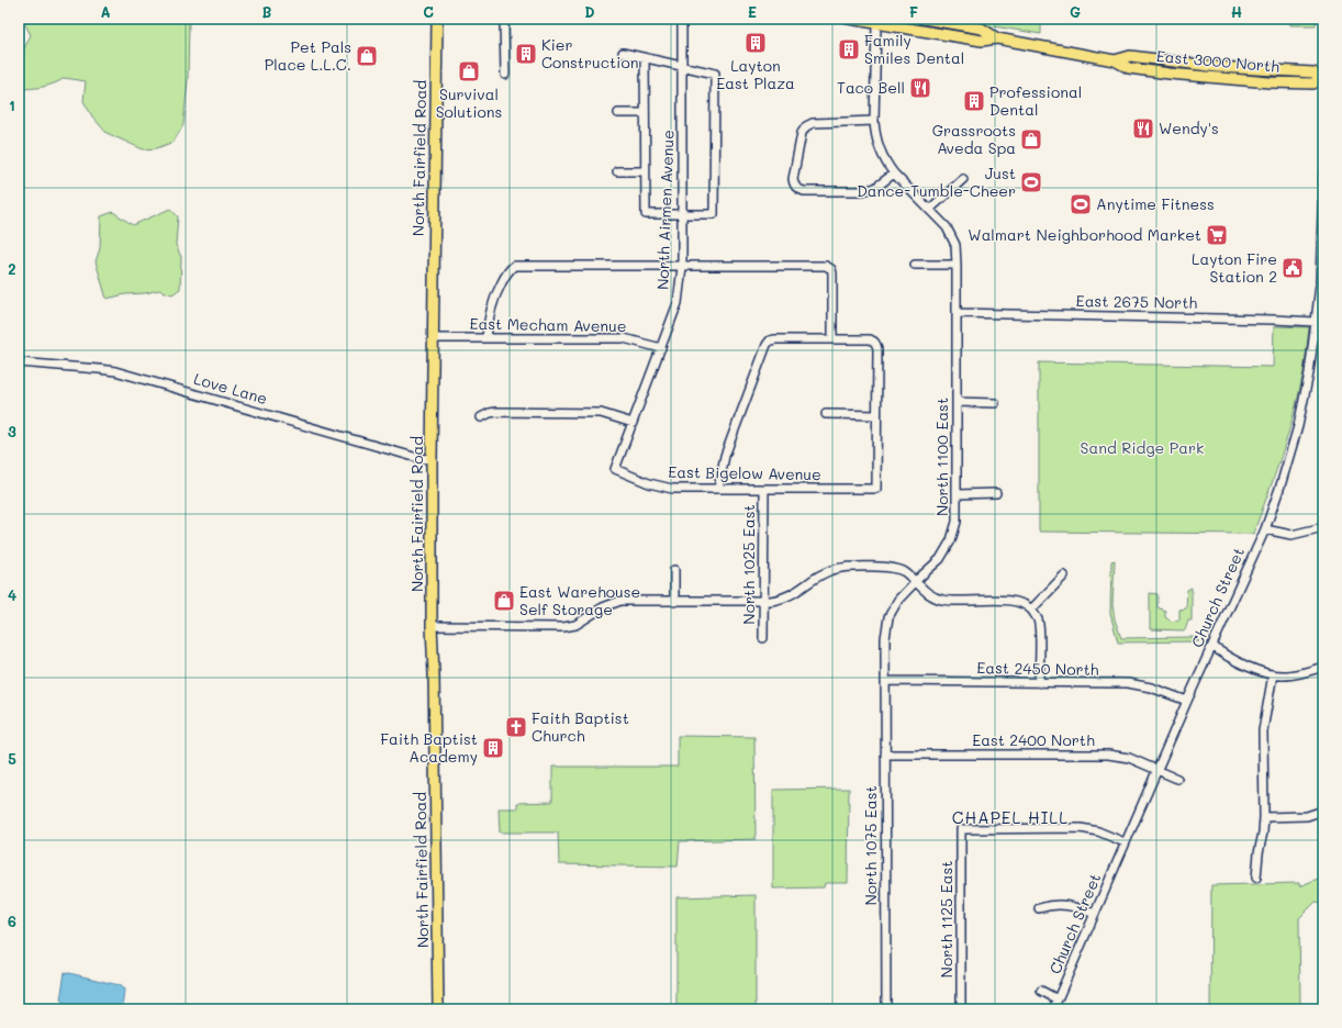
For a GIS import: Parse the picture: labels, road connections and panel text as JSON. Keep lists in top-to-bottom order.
{
  "streets": {
    "main road": ["East 3000 North", "North Fairfield Road"],
    "street": [
      "North Airmen Avenue",
      "East 2675 North",
      "East Mecham Avenue",
      "Love Lane",
      "North 1100 East",
      "East Bigelow Avenue",
      "North 1025 East",
      "Church Street",
      "East 2450 North",
      "East 2400 North",
      "North 1075 East",
      "North 1125 East"
    ]
  },
  "crossings": [
    ["East 3000 North", "North 1100 East"],
    ["North Fairfield Road", "East Mecham Avenue"],
    ["North Fairfield Road", "Love Lane"],
    ["North Airmen Avenue", "East Mecham Avenue"],
    ["North Airmen Avenue", "East Bigelow Avenue"],
    ["East 2675 North", "North 1100 East"],
    ["East 2675 North", "Church Street"],
    ["North 1100 East", "East 2450 North"],
    ["North 1100 East", "North 1075 East"],
    ["East Bigelow Avenue", "North 1025 East"],
    ["Church Street", "East 2450 North"],
    ["Church Street", "East 2400 North"],
    ["Church Street", "North 1125 East"],
    ["East 2450 North", "North 1075 East"],
    ["East 2400 North", "North 1075 East"]
  ],
  "districts": ["CHAPEL HILL"],
  "parks": ["Sand Ridge Park"],
  "places": {
    "building": [
      "Layton East Plaza",
      "Family Smiles Dental",
      "Kier Construction",
      "Professional Dental",
      "Faith Baptist Academy"
    ],
    "shop": [
      "Pet Pals Place L.L.C.",
      "Survival Solutions",
      "Grassroots Aveda Spa",
      "East Warehouse Self Storage"
    ],
    "restaurant": ["Taco Bell", "Wendy's"],
    "sports": ["Just Dance-Tumble-Cheer", "Anytime Fitness"],
    "supermarket": ["Walmart Neighborhood Market"],
    "public building": ["Layton Fire Station 2"],
    "church": ["Faith Baptist Church"]
  },
  "grid": {
    "columns": [
      "A",
      "B",
      "C",
      "D",
      "E",
      "F",
      "G",
      "H"
    ],
    "rows": [
      "1",
      "2",
      "3",
      "4",
      "5",
      "6"
    ]
  }
}
